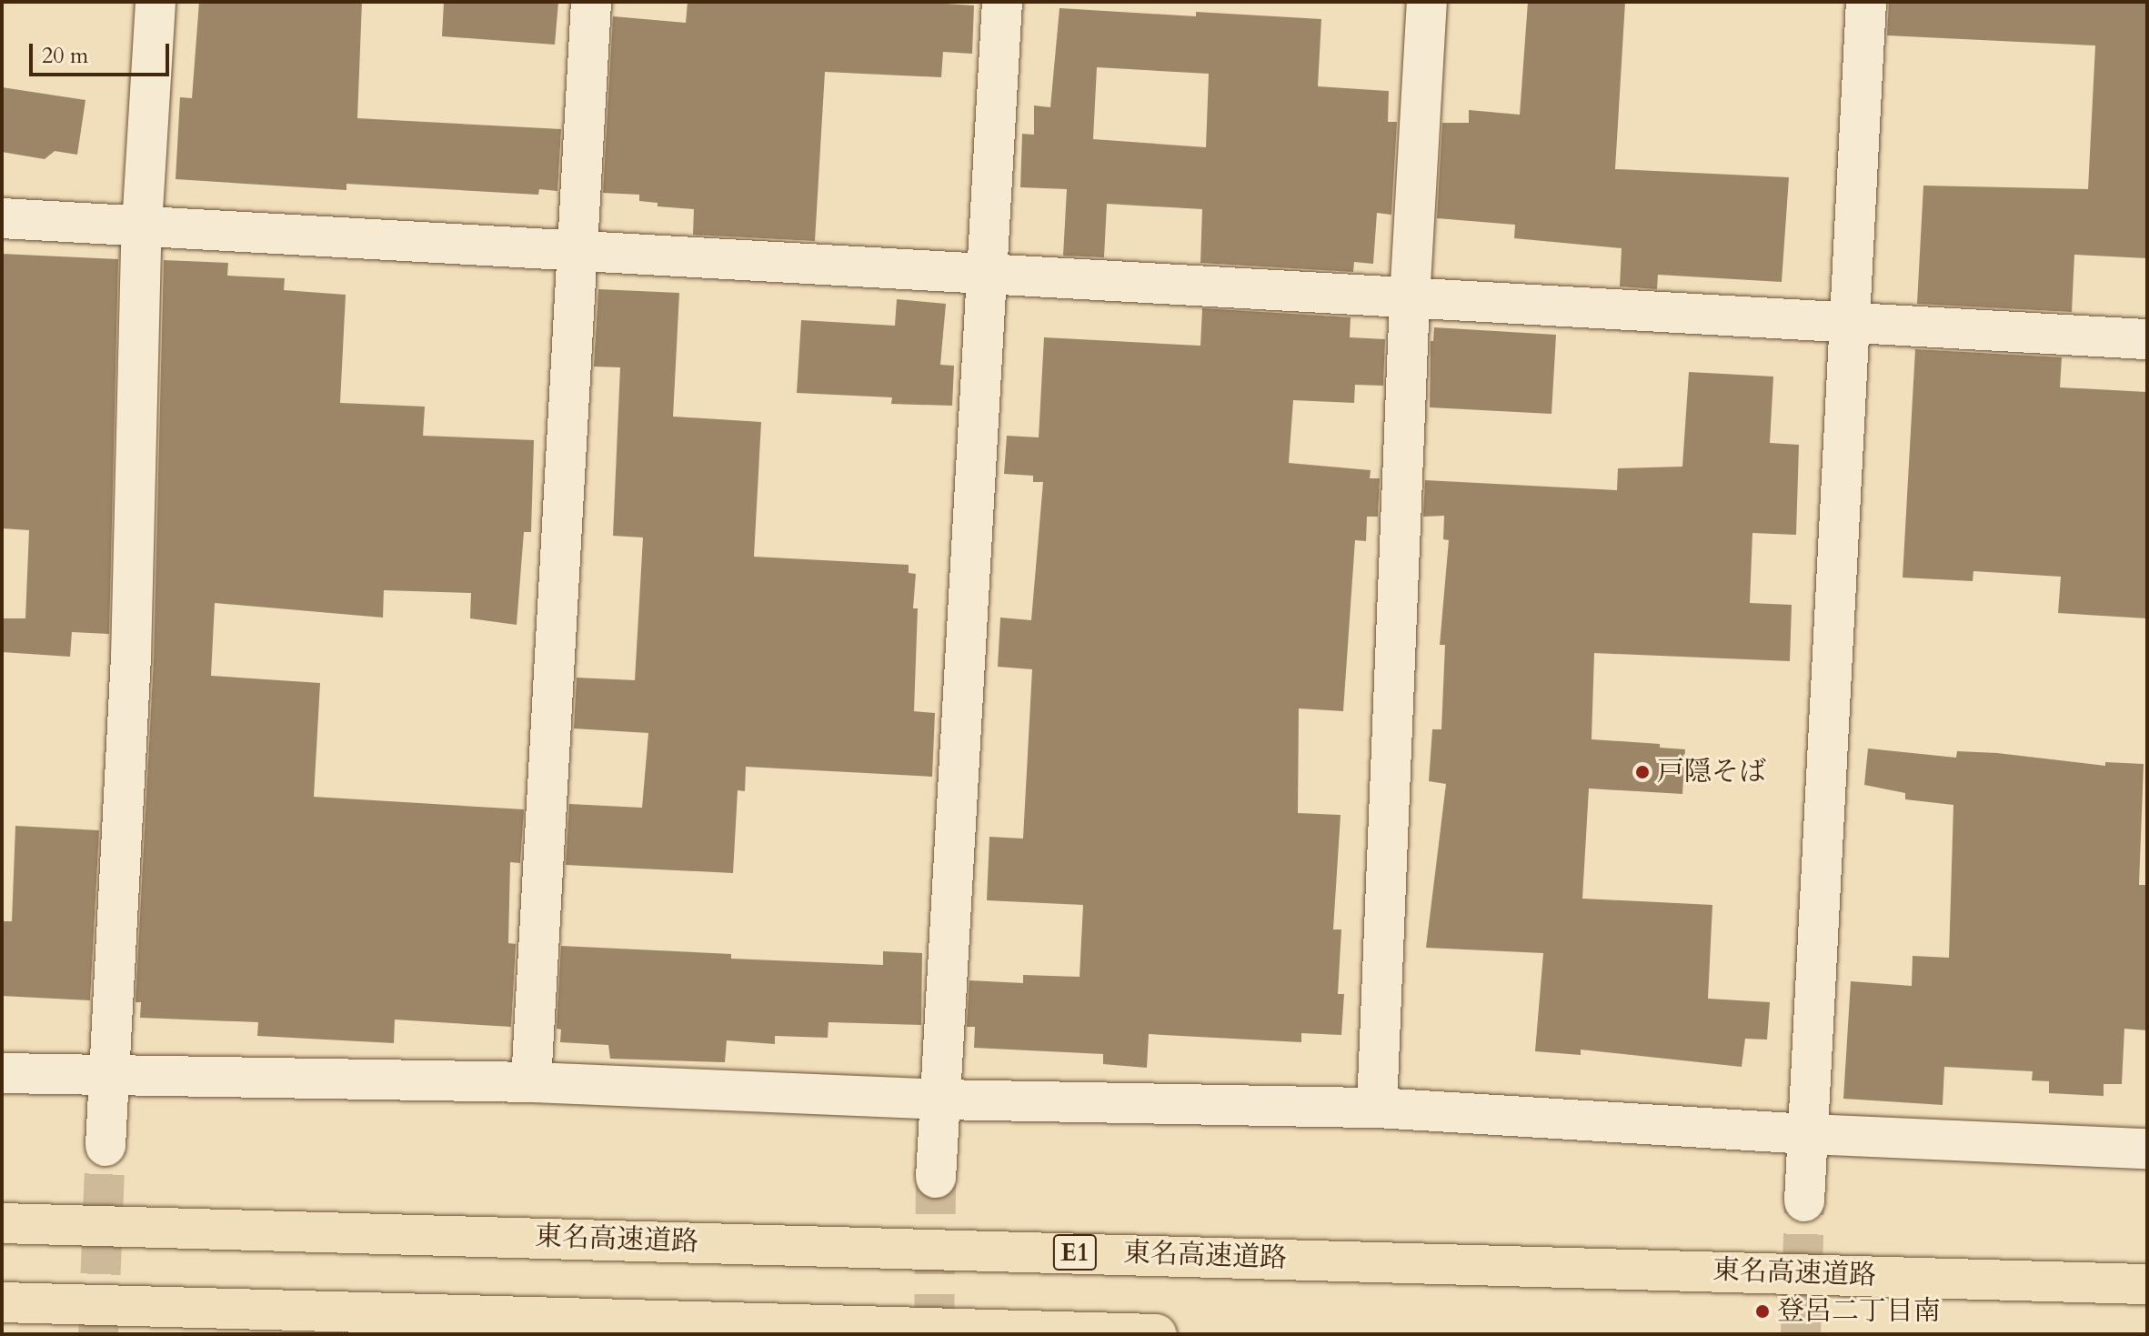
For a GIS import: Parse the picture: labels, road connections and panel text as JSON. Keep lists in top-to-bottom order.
{
  "streets": {
    "highway": ["東名高速道路", "E1"]
  },
  "places": ["戸隠そば", "登呂二丁目南"],
  "scale_bar": "20 m"
}
